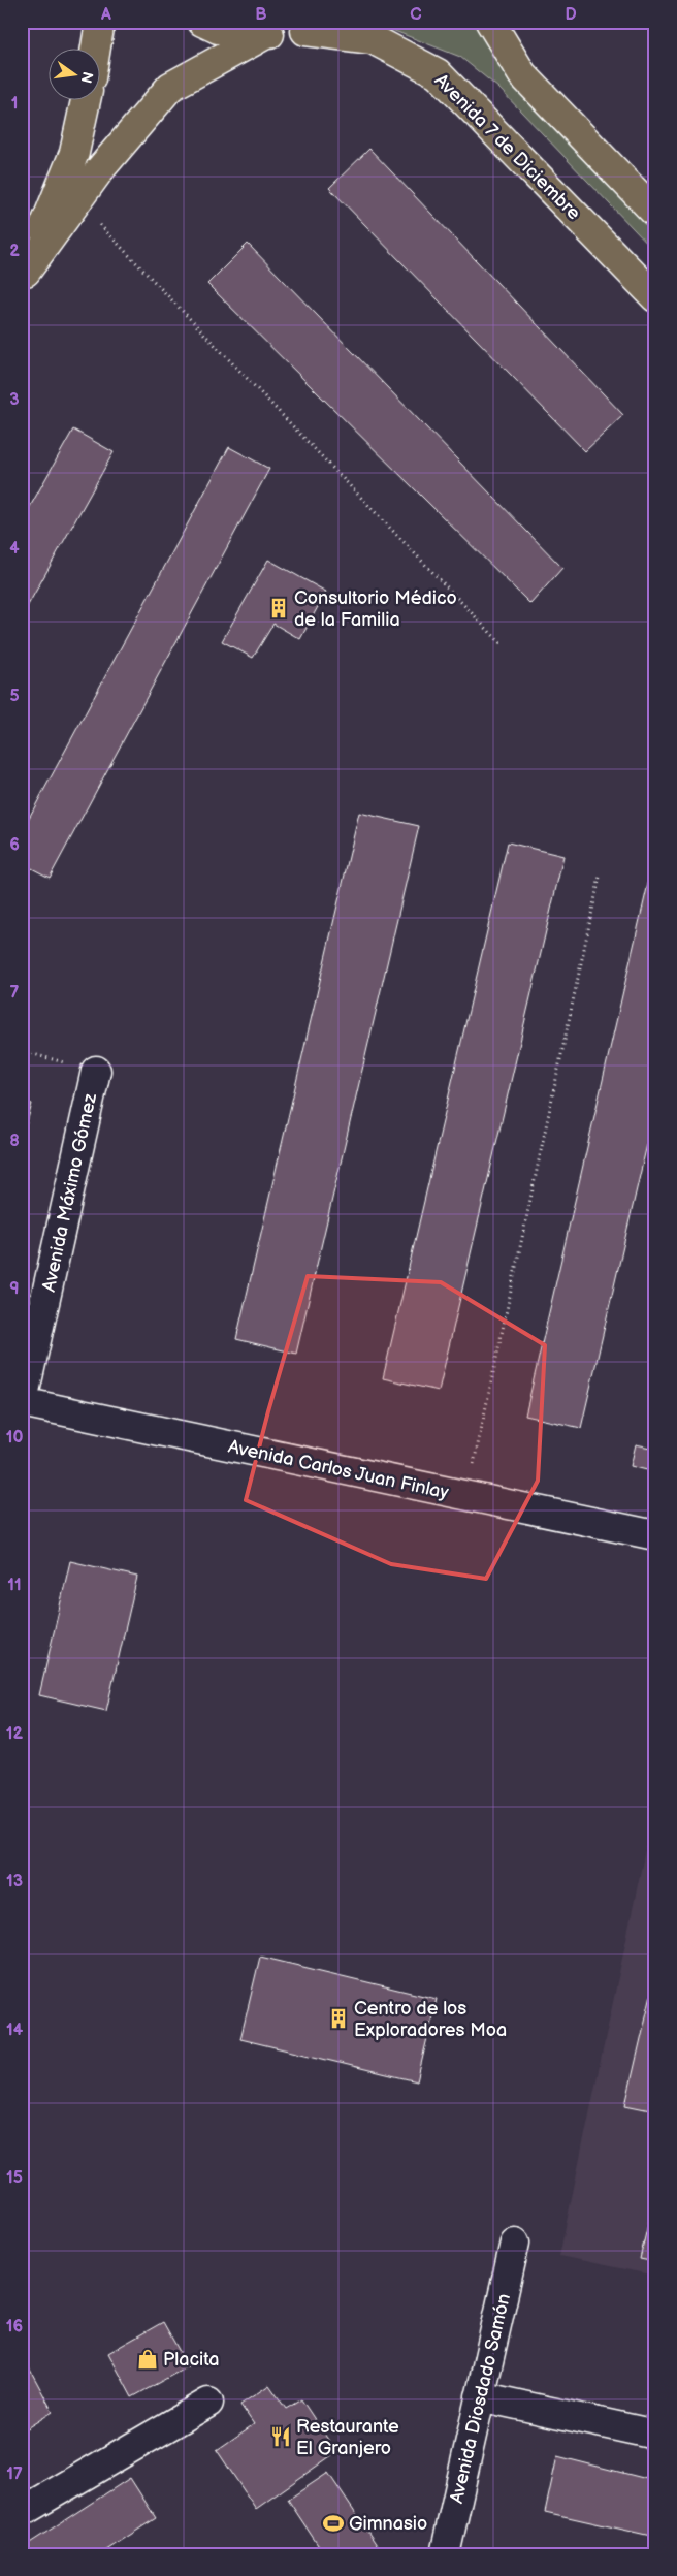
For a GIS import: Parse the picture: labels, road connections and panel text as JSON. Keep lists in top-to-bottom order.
{
  "streets": {
    "main road": ["Avenida 7 de Diciembre"],
    "street": ["Avenida Máximo Gómez", "Avenida Carlos Juan Finlay", "Avenida Diosdado Samón"]
  },
  "crossings": [
    ["Avenida Máximo Gómez", "Avenida Carlos Juan Finlay"]
  ],
  "places": {
    "building": ["Consultorio Médico de la Familia", "Centro de los Exploradores Moa"],
    "shop": ["Placita"],
    "restaurant": ["Restaurante El Granjero"],
    "sports": ["Gimnasio"]
  },
  "north": "right",
  "grid": {
    "columns": [
      "A",
      "B",
      "C",
      "D"
    ],
    "rows": [
      "1",
      "2",
      "3",
      "4",
      "5",
      "6",
      "7",
      "8",
      "9",
      "10",
      "11",
      "12",
      "13",
      "14",
      "15",
      "16",
      "17"
    ]
  }
}
